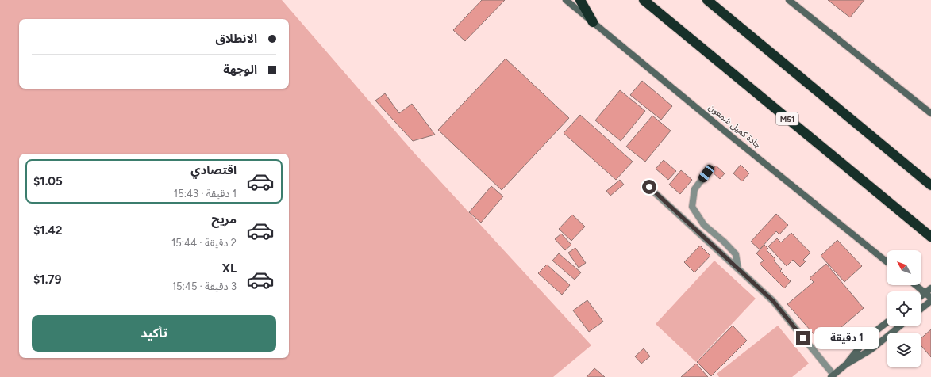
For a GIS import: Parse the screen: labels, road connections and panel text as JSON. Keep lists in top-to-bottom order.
{
  "streets": {
    "highway": ["M51"],
    "main road": ["جادة كميل شمعون"]
  },
  "north": "top left",
  "page": {
    "banner": ["الانطلاق", "الوجهة"],
    "list": [
      {
        "name": "اقتصادي",
        "note": "1 دقيقة · 15:43",
        "value": "$1.05"
      },
      {
        "name": "مريح",
        "note": "2 دقيقة · 15:44",
        "value": "$1.42"
      },
      {
        "name": "XL",
        "note": "3 دقيقة · 15:45",
        "value": "$1.79"
      }
    ],
    "buttons": "تأكيد",
    "bubble": "1 دقيقة"
  }
}
